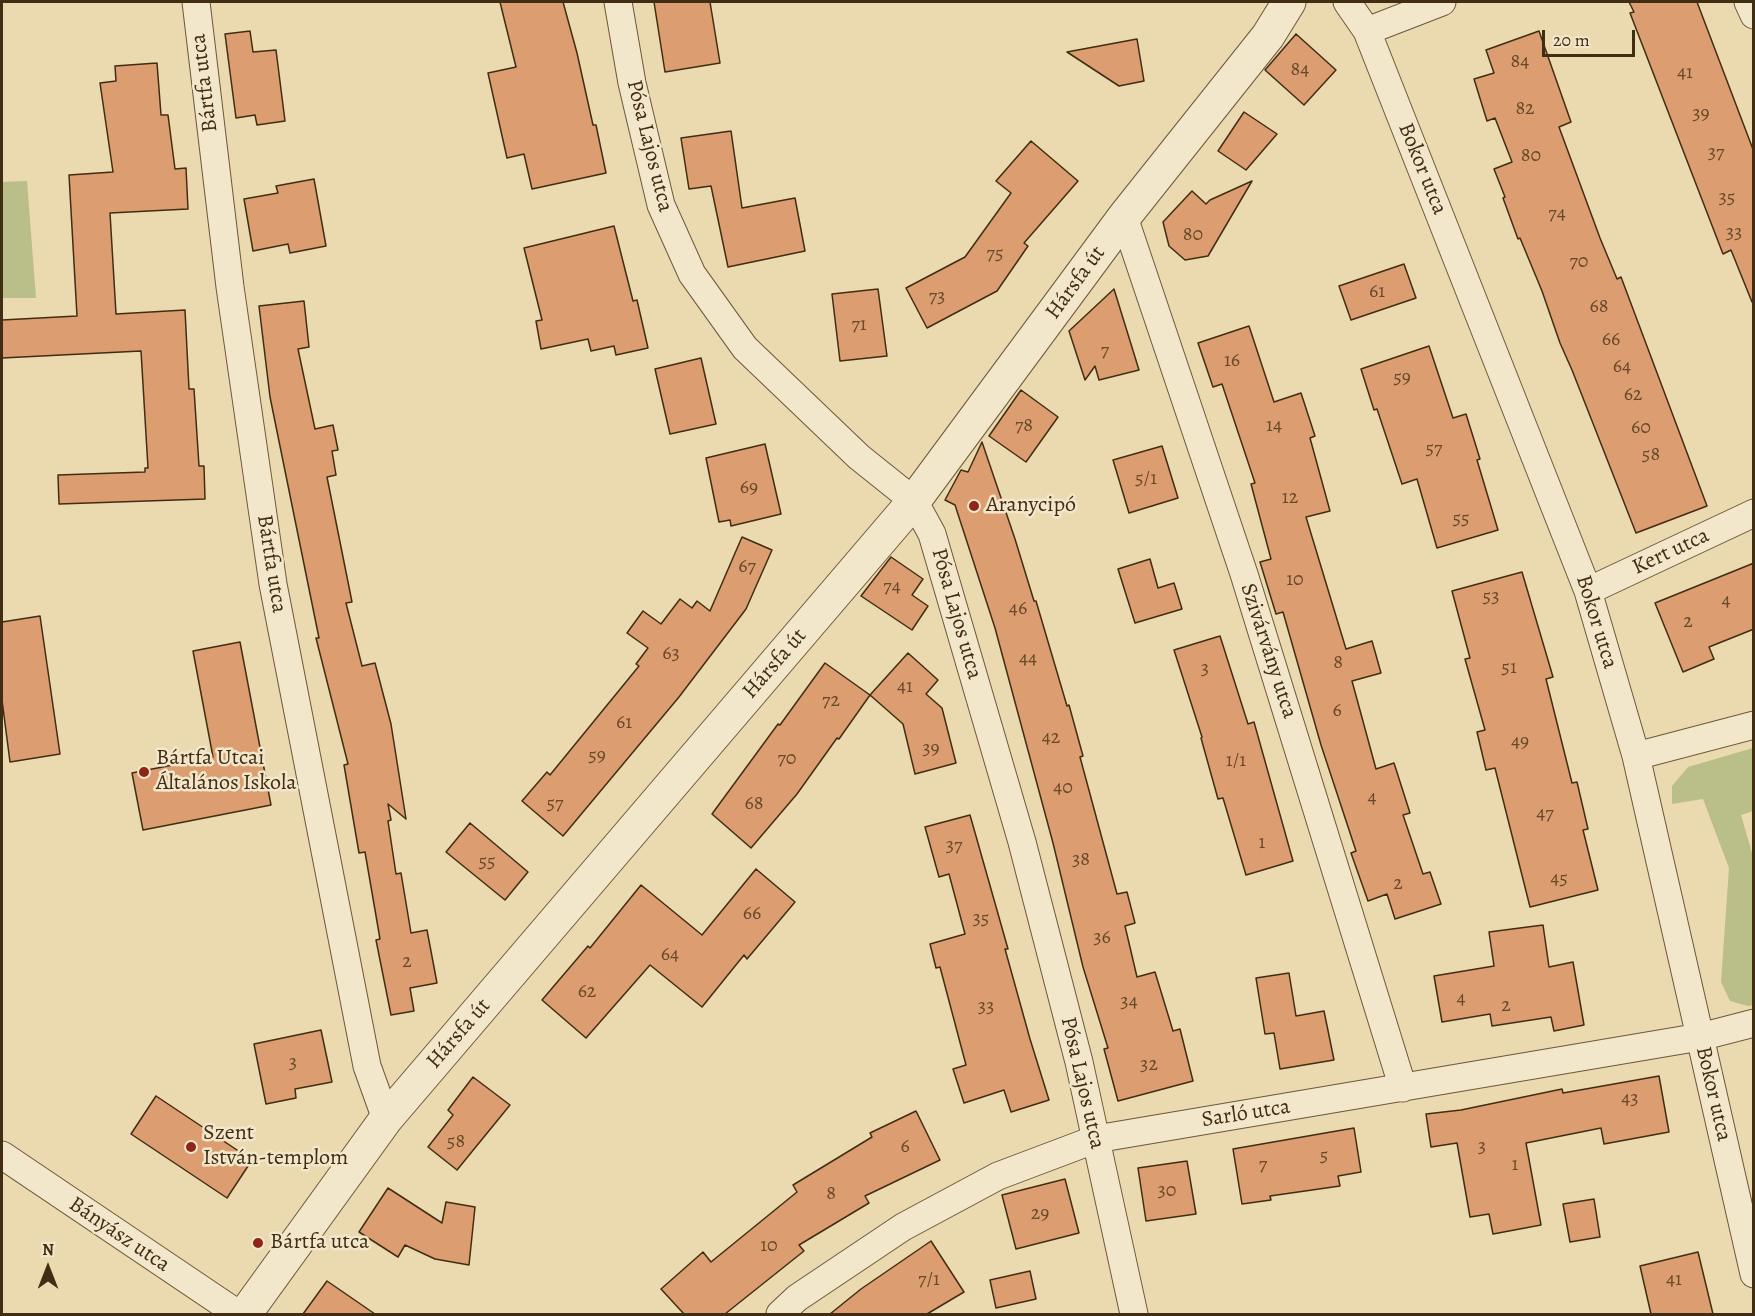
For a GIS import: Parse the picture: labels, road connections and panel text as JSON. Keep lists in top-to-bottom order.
{
  "streets": {
    "street": [
      "Bártfa utca",
      "Pósa Lajos utca",
      "Bokor utca",
      "Hársfa út",
      "Kert utca",
      "Szivárvány utca",
      "Sarló utca",
      "Bányász utca"
    ]
  },
  "crossings": [
    ["Bártfa utca", "Hársfa út"],
    ["Pósa Lajos utca", "Hársfa út"],
    ["Pósa Lajos utca", "Sarló utca"],
    ["Bokor utca", "Kert utca"],
    ["Bokor utca", "Sarló utca"],
    ["Hársfa út", "Szivárvány utca"],
    ["Szivárvány utca", "Sarló utca"]
  ],
  "places": [
    "Aranycipó",
    "Bártfa Utcai Általános Iskola",
    "Szent István-templom",
    "Bártfa utca"
  ],
  "house_numbers": [
    "84",
    "84",
    "41",
    "82",
    "39",
    "37",
    "80",
    "35",
    "74",
    "33",
    "80",
    "75",
    "70",
    "61",
    "73",
    "68",
    "71",
    "66",
    "7",
    "16",
    "64",
    "59",
    "62",
    "78",
    "14",
    "60",
    "57",
    "58",
    "5/1",
    "69",
    "12",
    "55",
    "67",
    "10",
    "74",
    "53",
    "4",
    "46",
    "2",
    "63",
    "44",
    "8",
    "51",
    "3",
    "41",
    "72",
    "6",
    "61",
    "42",
    "49",
    "39",
    "59",
    "70",
    "1/1",
    "40",
    "4",
    "57",
    "68",
    "47",
    "1",
    "37",
    "38",
    "55",
    "45",
    "2",
    "66",
    "35",
    "36",
    "64",
    "2",
    "62",
    "4",
    "34",
    "2",
    "33",
    "3",
    "32",
    "43",
    "58",
    "6",
    "3",
    "5",
    "7",
    "1",
    "30",
    "8",
    "29",
    "10",
    "7/1",
    "41"
  ],
  "scale_bar": "20 m",
  "north": "top"
}
